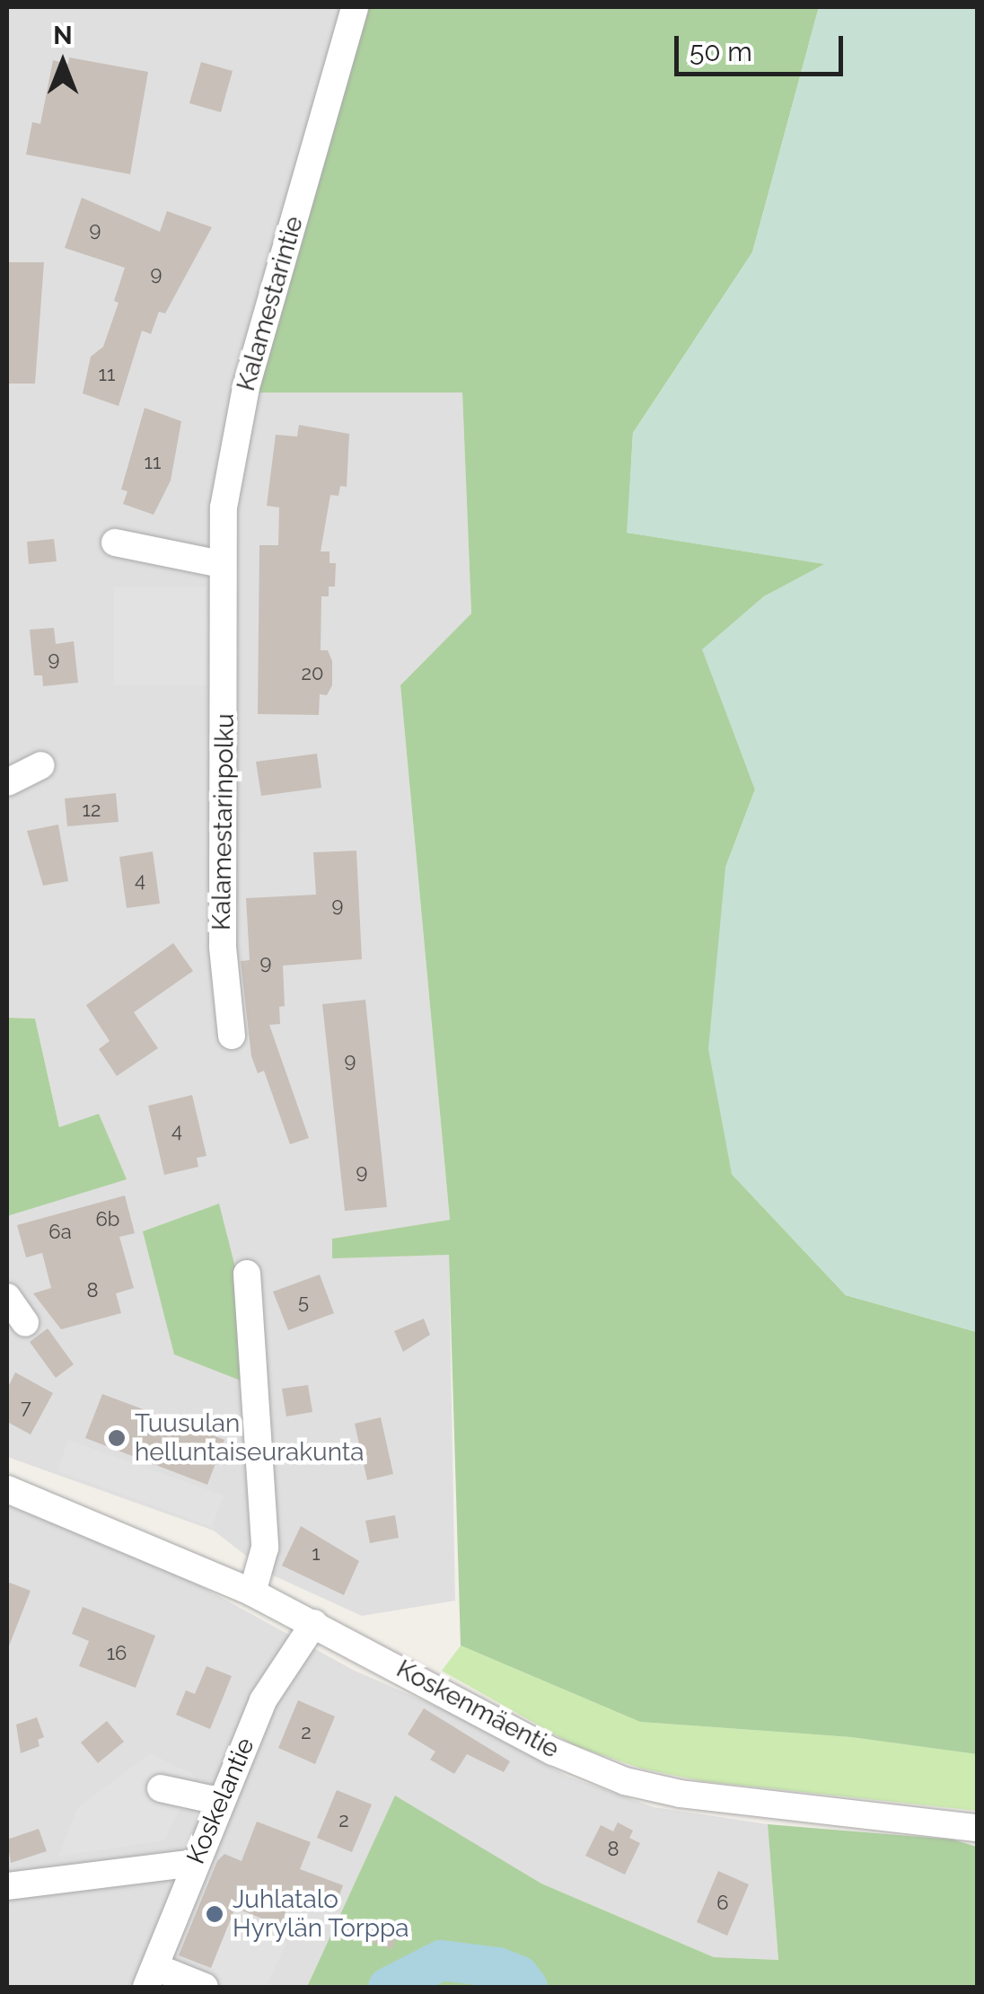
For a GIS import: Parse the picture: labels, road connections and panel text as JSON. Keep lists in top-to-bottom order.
{
  "streets": {
    "street": [
      "Kalamestarintie",
      "Kalamestarinpolku",
      "Koskenmäentie",
      "Koskelantie"
    ]
  },
  "crossings": [
    ["Kalamestarintie", "Kalamestarinpolku"],
    ["Koskenmäentie", "Koskelantie"]
  ],
  "places": ["Tuusulan helluntaiseurakunta", "Juhlatalo Hyrylän Torppa"],
  "house_numbers": [
    "9",
    "9",
    "11",
    "11",
    "9",
    "20",
    "12",
    "4",
    "9",
    "9",
    "9",
    "4",
    "9",
    "6b",
    "6a",
    "8",
    "5",
    "7",
    "1",
    "16",
    "2",
    "2",
    "8",
    "6"
  ],
  "scale_bar": "50 m",
  "north": "top"
}
